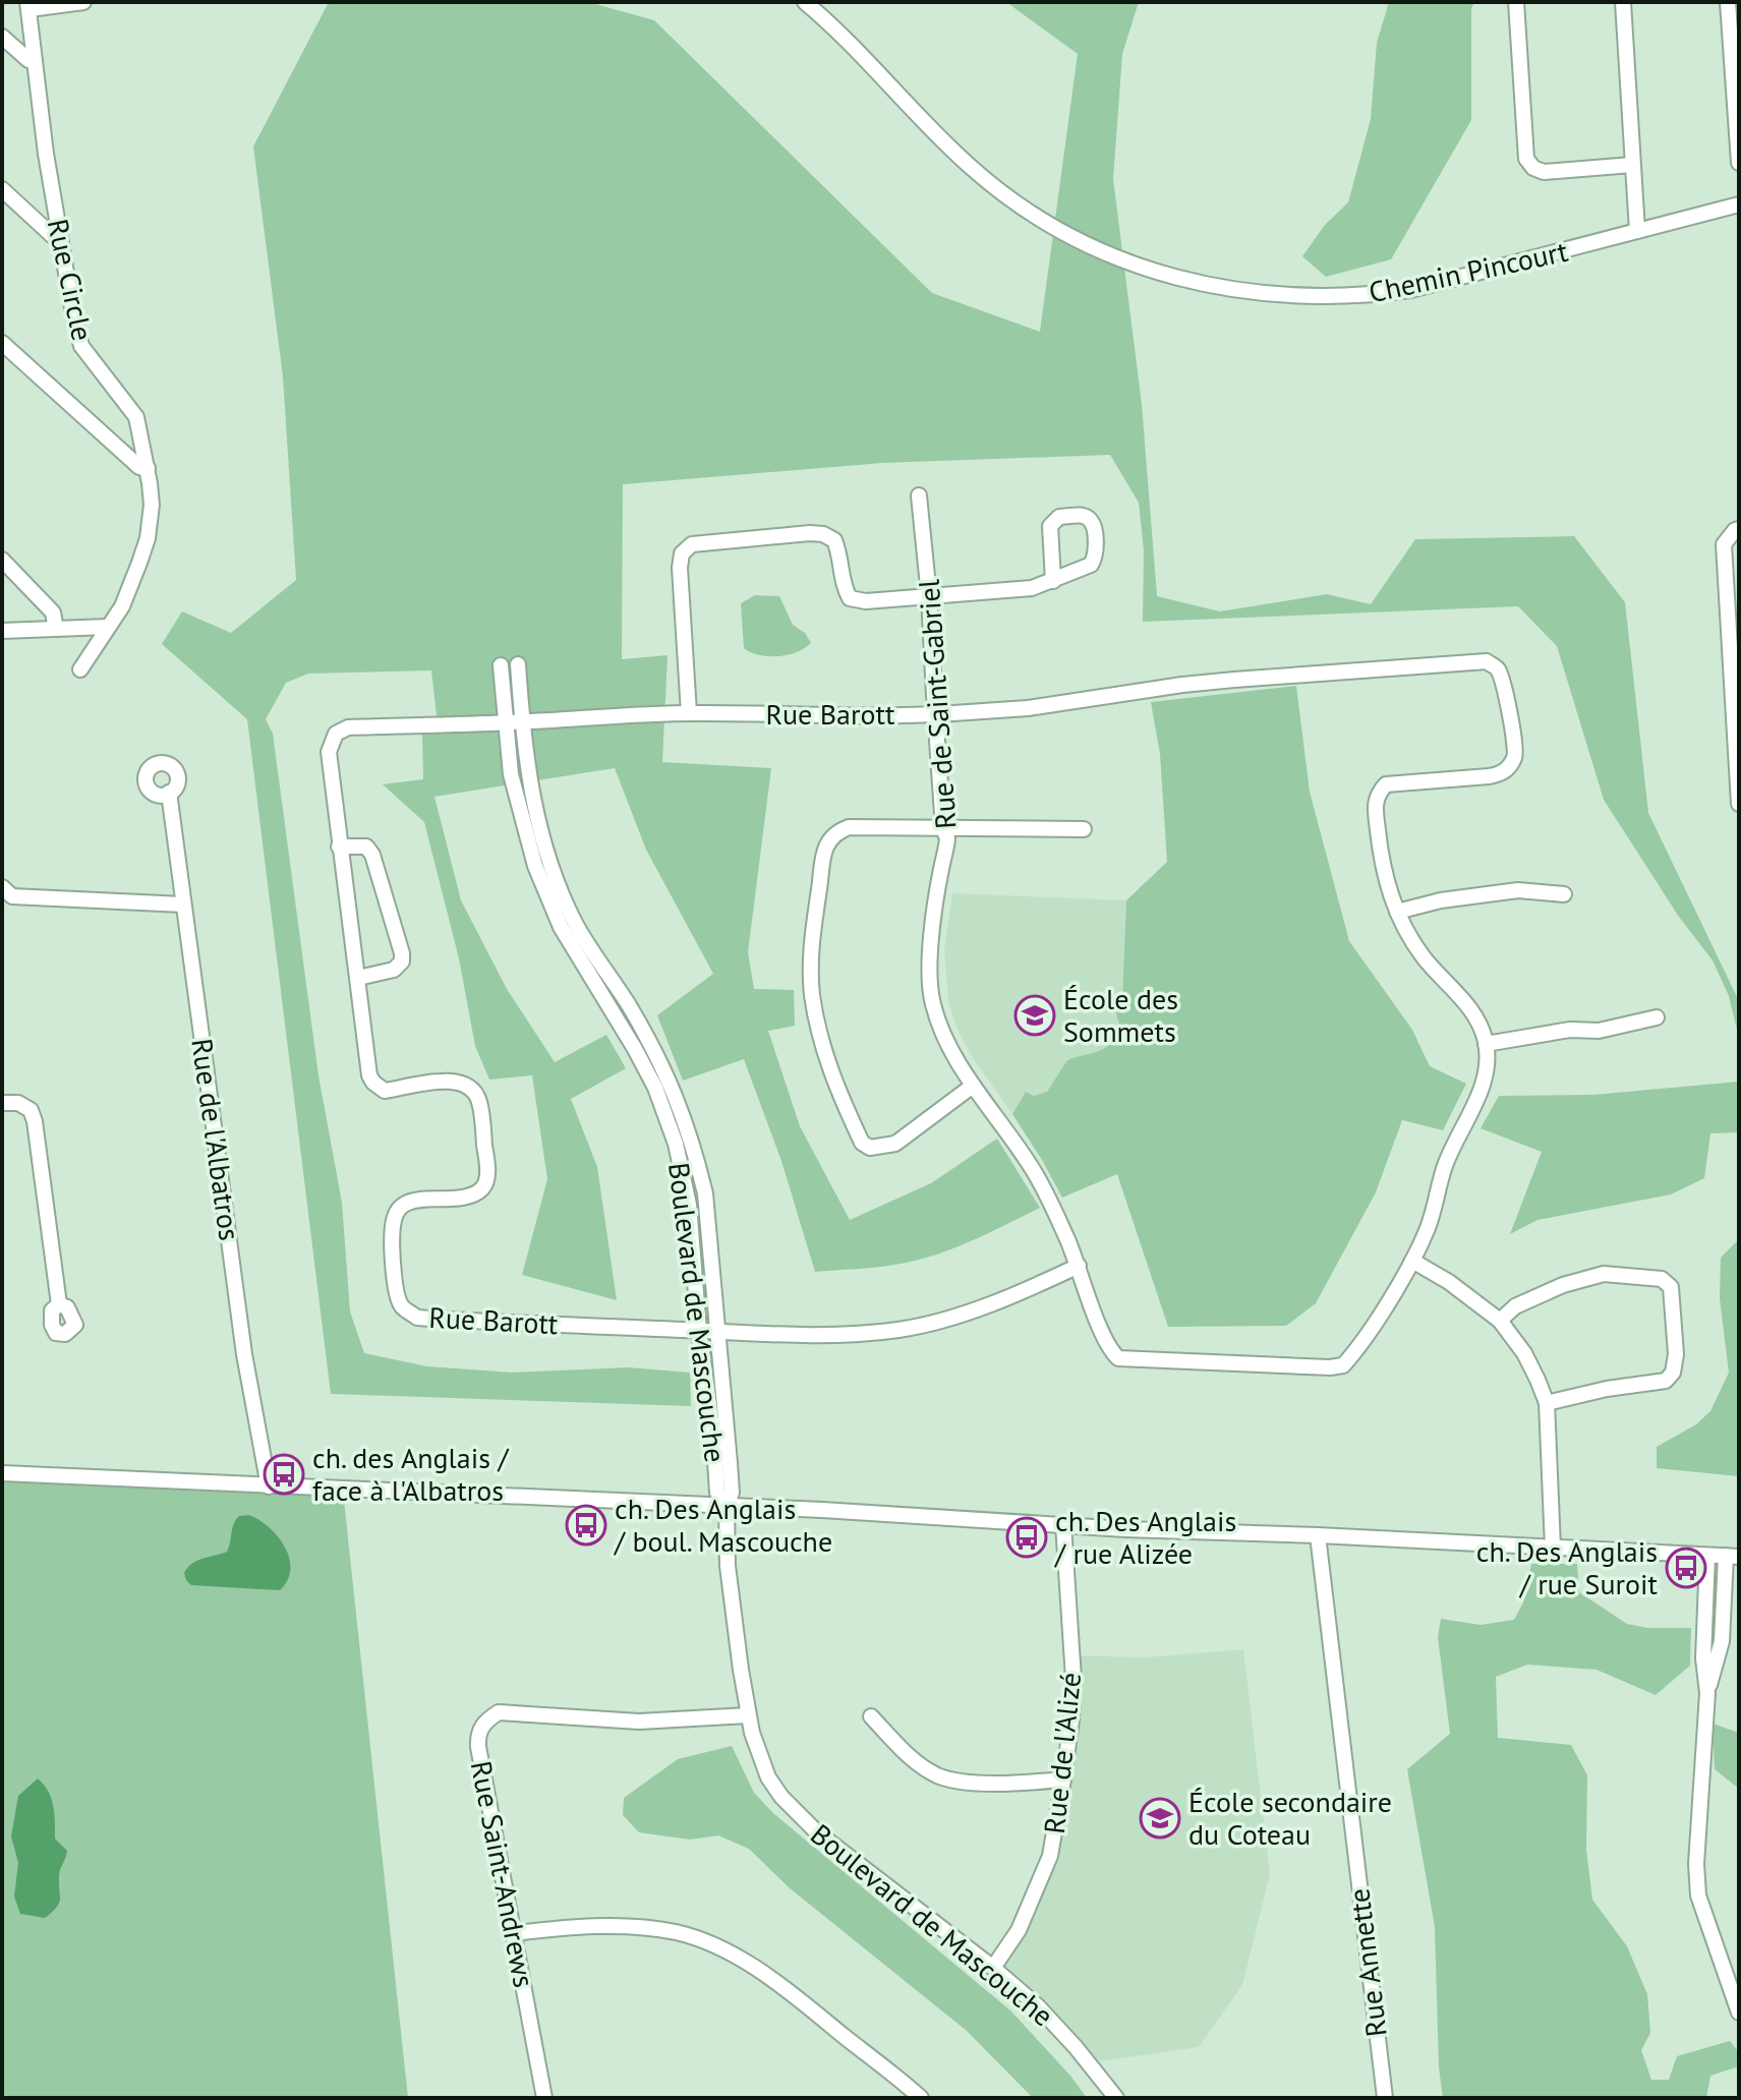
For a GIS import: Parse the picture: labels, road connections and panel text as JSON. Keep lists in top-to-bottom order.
{
  "streets": {
    "street": [
      "Chemin Pincourt",
      "Rue Circle",
      "Rue de Saint-Gabriel",
      "Rue Barott",
      "Rue de l'Albatros",
      "Boulevard de Mascouche",
      "Rue de l'Alizé",
      "Rue Saint-Andrews",
      "Rue Annette"
    ]
  },
  "crossings": [
    ["Rue de Saint-Gabriel", "Rue Barott"],
    ["Rue Barott", "Boulevard de Mascouche"],
    ["Boulevard de Mascouche", "Rue de l'Alizé"],
    ["Boulevard de Mascouche", "Rue Saint-Andrews"]
  ],
  "places": {
    "school or university": ["École des Sommets", "École secondaire du Coteau"],
    "bus stop": [
      "ch. des Anglais / face à l'Albatros",
      "ch. Des Anglais / boul. Mascouche",
      "ch. Des Anglais / rue Alizée",
      "ch. Des Anglais / rue Suroit"
    ]
  }
}
